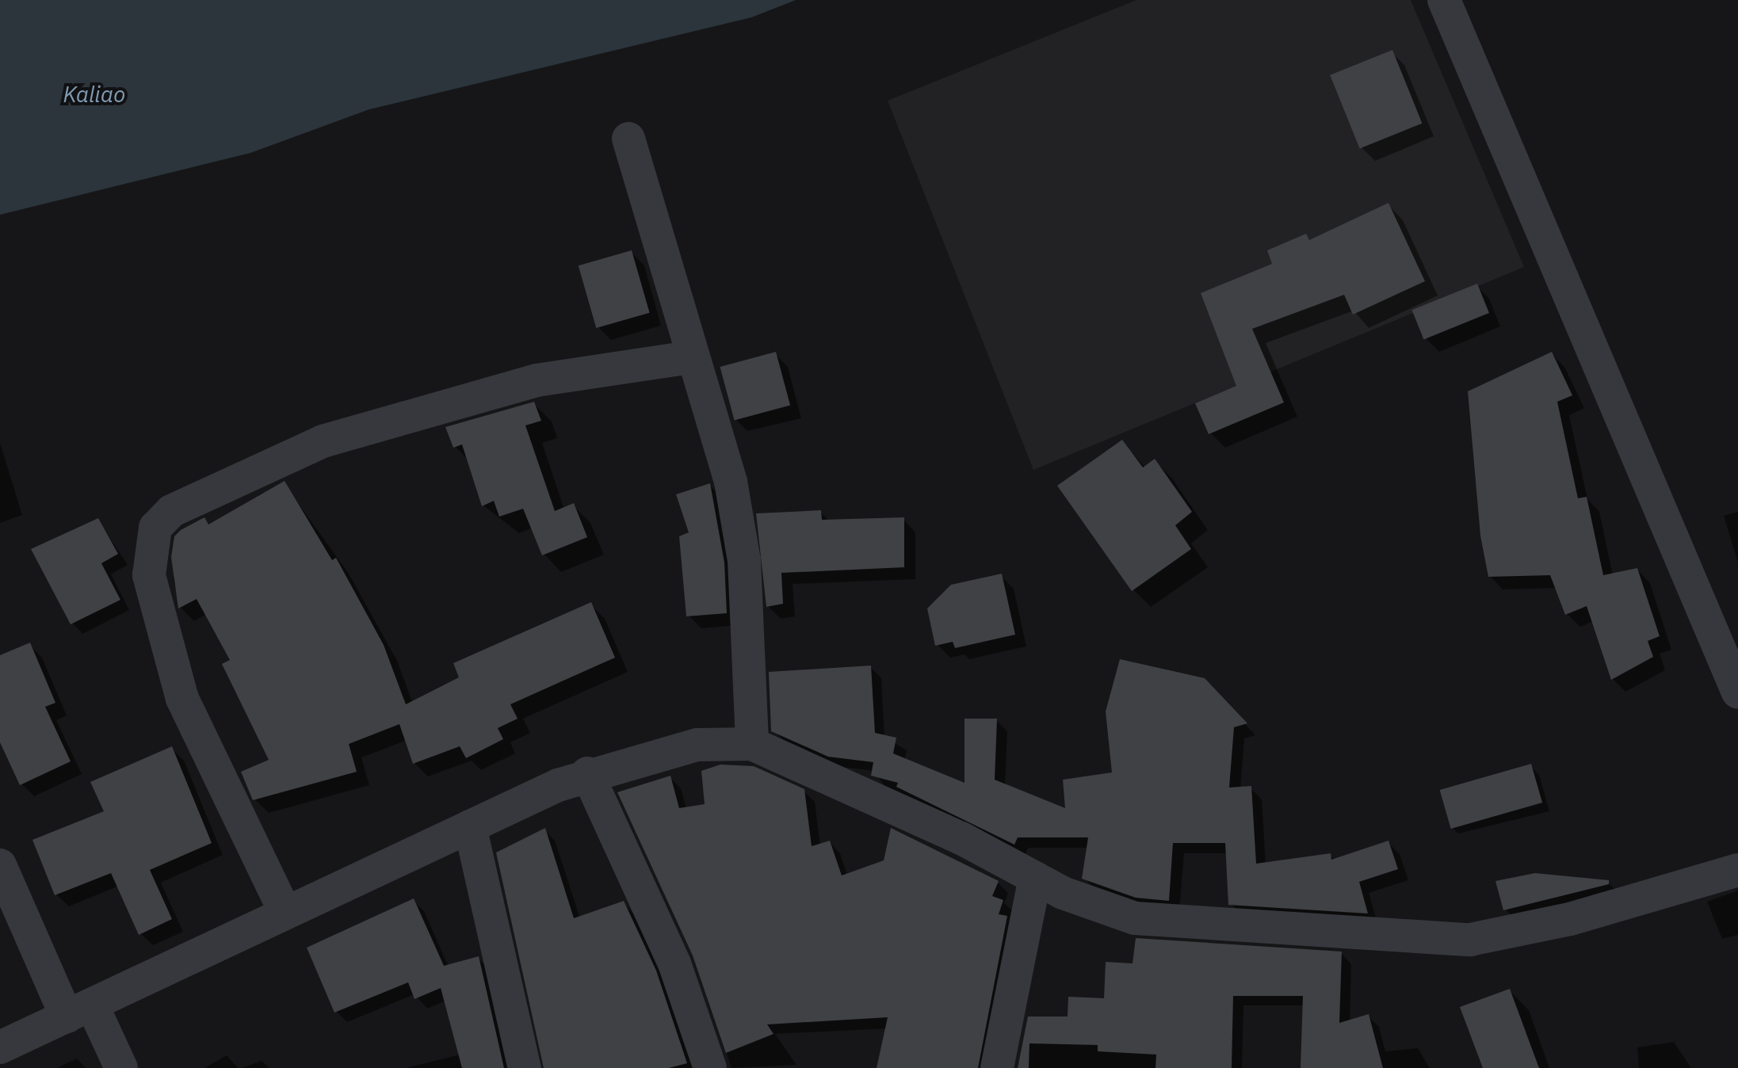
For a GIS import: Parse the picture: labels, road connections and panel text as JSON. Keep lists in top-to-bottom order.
{
  "water": ["Kaliao"]
}
